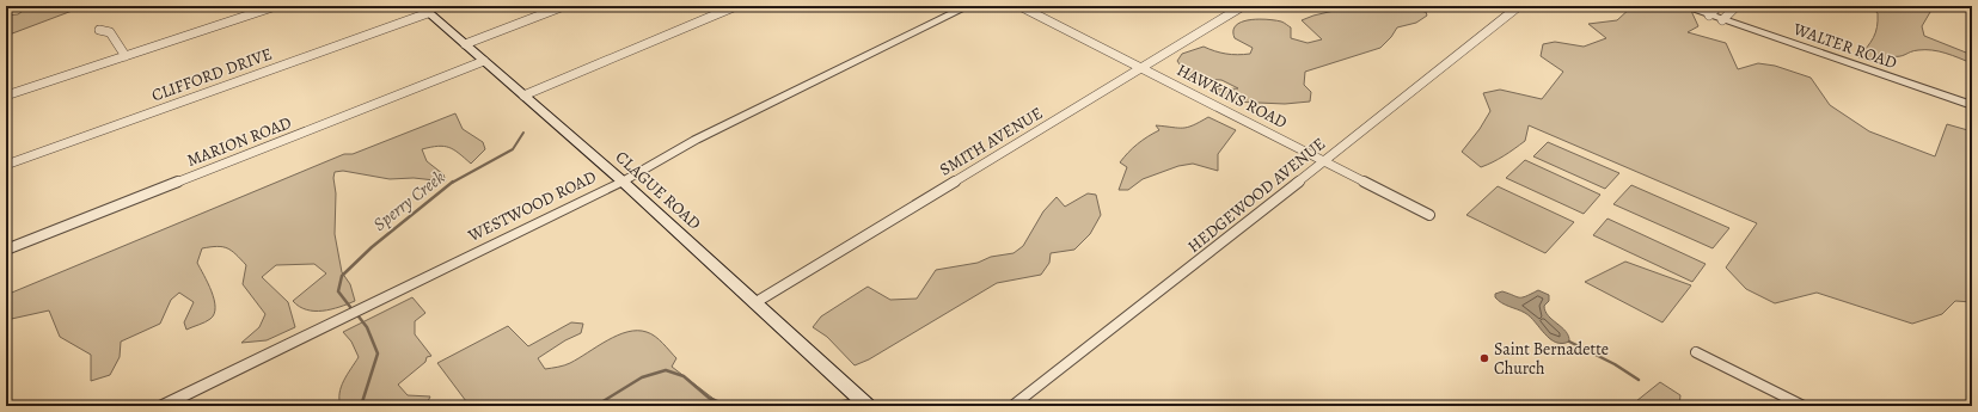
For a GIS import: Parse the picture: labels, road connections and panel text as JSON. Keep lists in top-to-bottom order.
{
  "streets": {
    "main road": ["CLAGUE ROAD"],
    "street": [
      "WALTER ROAD",
      "CLIFFORD DRIVE",
      "HAWKINS ROAD",
      "MARION ROAD",
      "SMITH AVENUE",
      "HEDGEWOOD AVENUE",
      "WESTWOOD ROAD"
    ]
  },
  "crossings": [
    ["CLIFFORD DRIVE", "CLAGUE ROAD"],
    ["HAWKINS ROAD", "SMITH AVENUE"],
    ["HAWKINS ROAD", "HEDGEWOOD AVENUE"],
    ["MARION ROAD", "CLAGUE ROAD"],
    ["SMITH AVENUE", "CLAGUE ROAD"],
    ["CLAGUE ROAD", "WESTWOOD ROAD"]
  ],
  "water": ["Sperry Creek"],
  "places": ["Saint Bernadette Church"]
}
